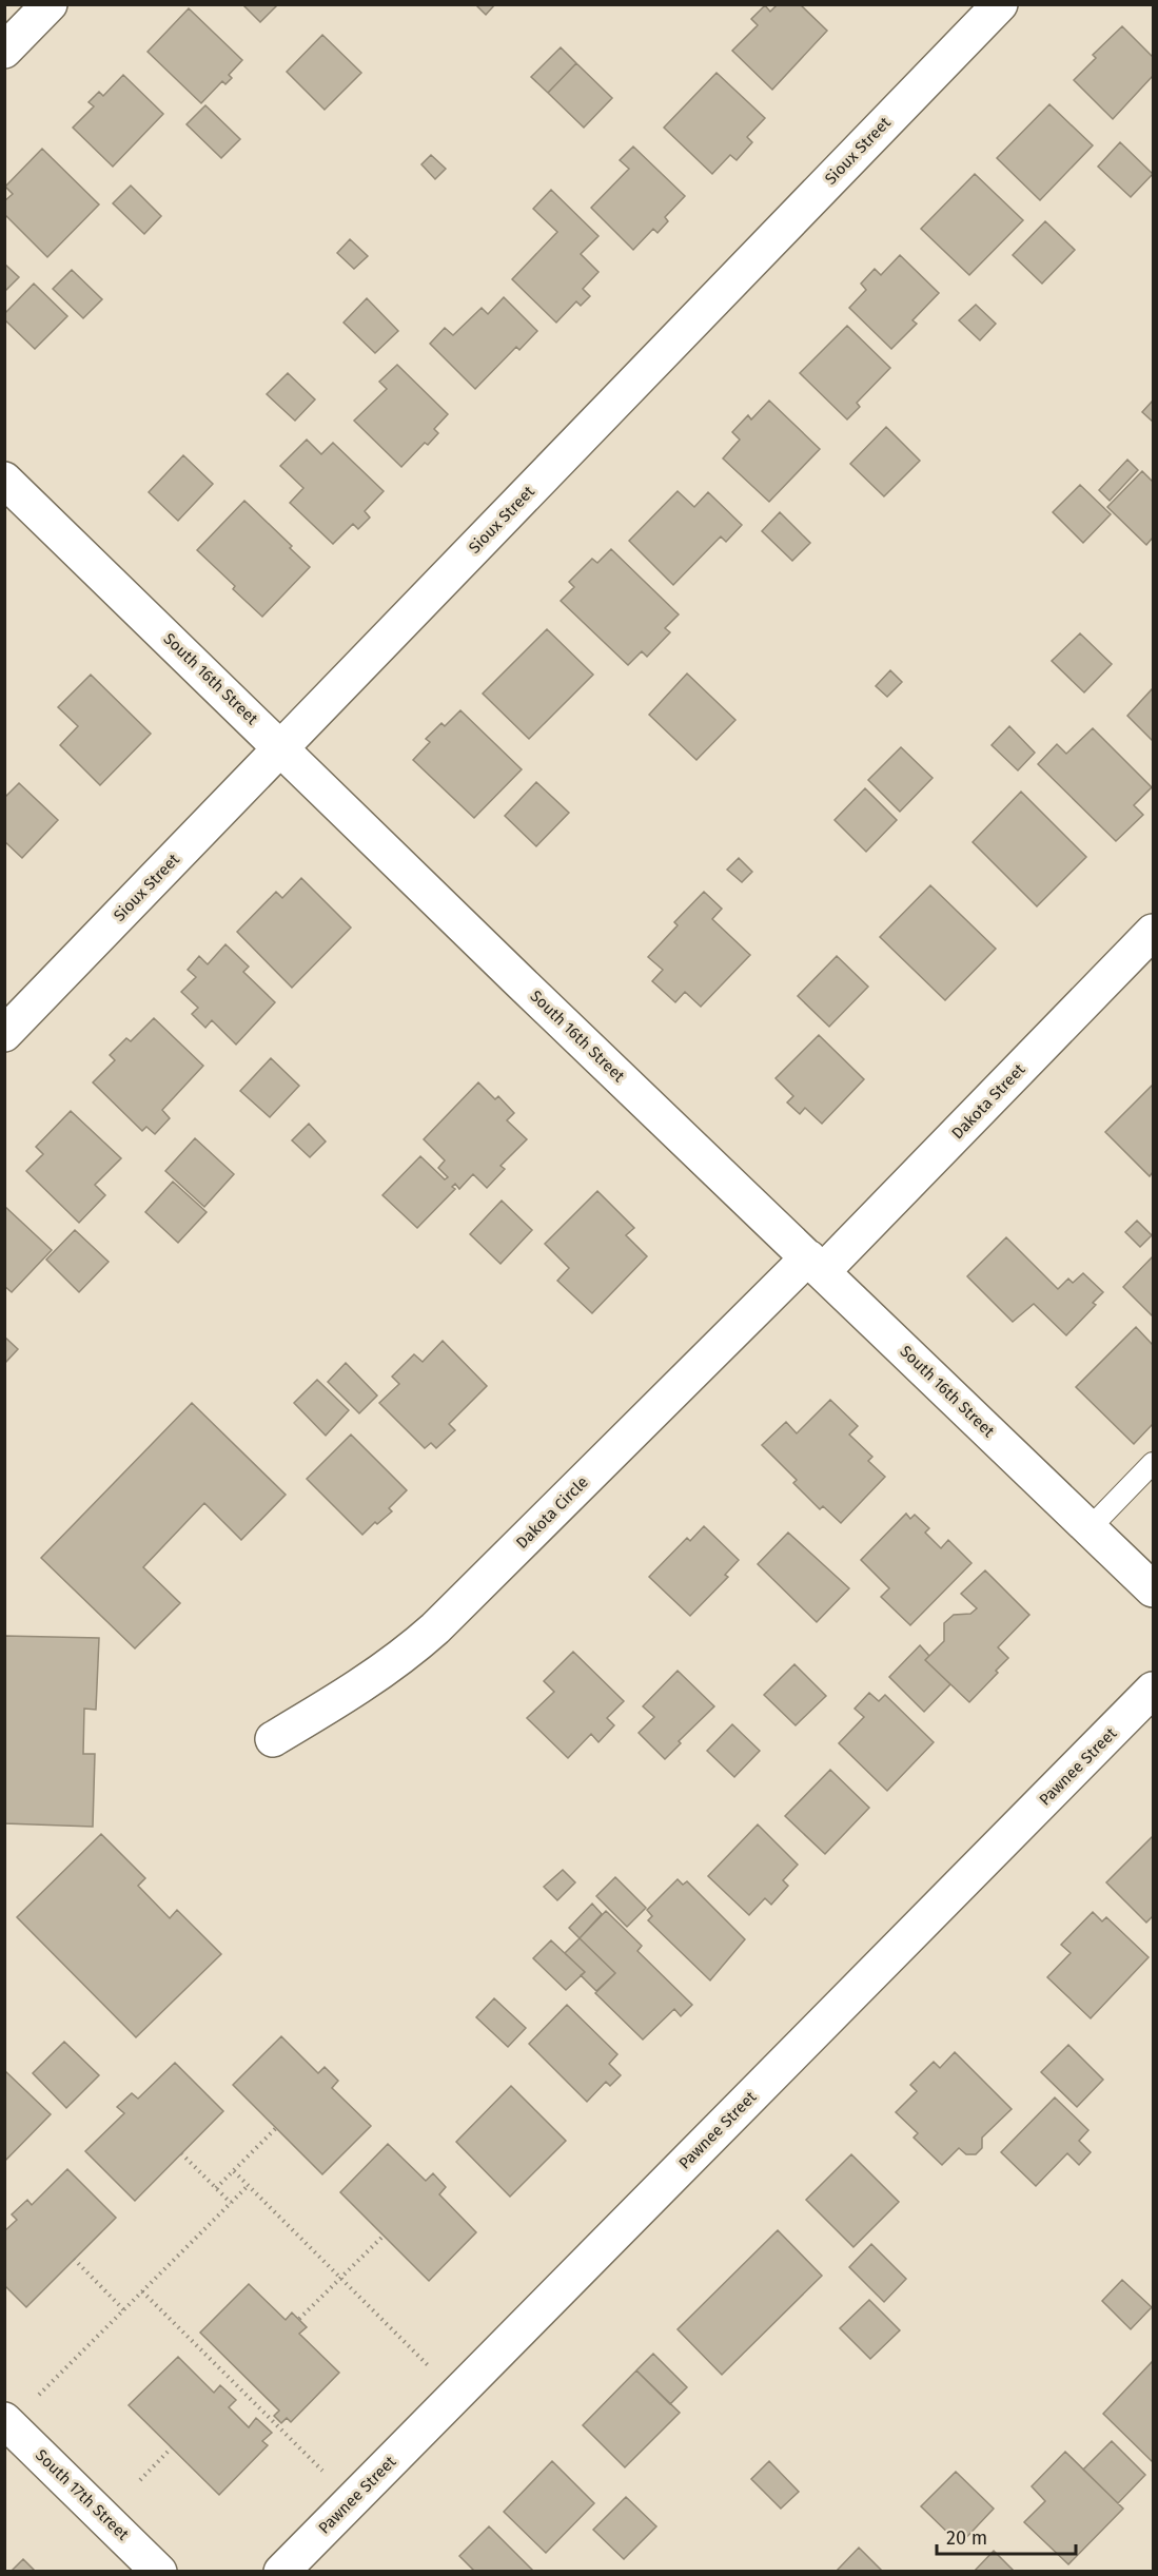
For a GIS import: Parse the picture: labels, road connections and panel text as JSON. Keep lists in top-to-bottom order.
{
  "streets": {
    "street": [
      "Sioux Street",
      "South 16th Street",
      "Dakota Street",
      "Dakota Circle",
      "Pawnee Street",
      "South 17th Street"
    ]
  },
  "crossings": [
    ["Sioux Street", "South 16th Street"],
    ["South 16th Street", "Dakota Street"],
    ["South 16th Street", "Dakota Circle"],
    ["Dakota Street", "Dakota Circle"]
  ],
  "scale_bar": "20 m"
}
